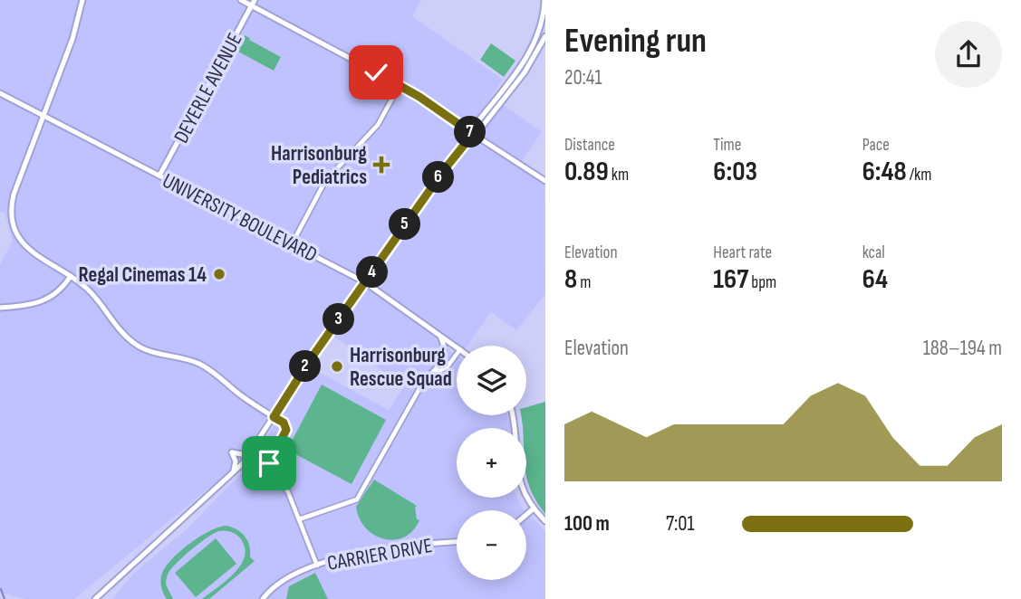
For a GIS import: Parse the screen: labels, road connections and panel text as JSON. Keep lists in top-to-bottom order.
{
  "streets": {
    "street": ["DEYERLE AVENUE", "UNIVERSITY BOULEVARD", "CARRIER DRIVE"]
  },
  "crossings": [
    ["DEYERLE AVENUE", "UNIVERSITY BOULEVARD"]
  ],
  "places": {
    "health": ["Harrisonburg Pediatrics"],
    "other": ["Regal Cinemas 14", "Harrisonburg Rescue Squad"]
  },
  "page": {
    "heading": ["Evening run", "20:41"],
    "stats": [
      ["Distance", "0.89 km"],
      ["Time", "6:03"],
      ["Pace", "6:48 /km"],
      ["Elevation", "8 m"],
      ["Heart rate", "167 bpm"],
      ["kcal", "64"]
    ],
    "pins": [
      "7",
      "6",
      "5",
      "4",
      "3",
      "2"
    ],
    "chart": ["Elevation", "188–194 m"],
    "map_buttons": ["+", "−"],
    "list": [
      {
        "name": "100 m",
        "note": "7:01"
      }
    ]
  }
}
